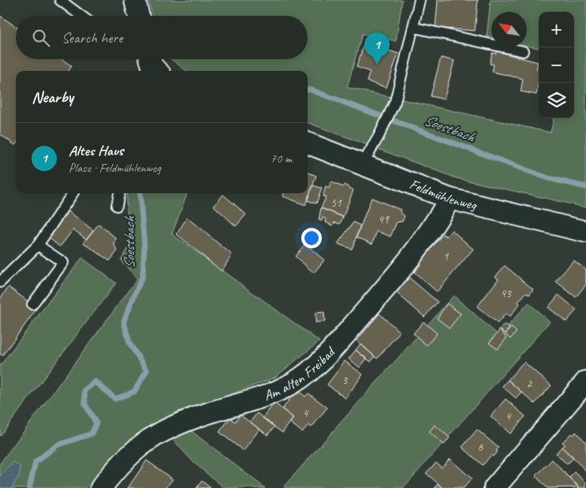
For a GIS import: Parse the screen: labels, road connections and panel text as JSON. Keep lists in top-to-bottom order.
{
  "streets": {
    "street": ["Feldmühlenweg", "Am alten Freibad"]
  },
  "crossings": [
    ["Feldmühlenweg", "Am alten Freibad"]
  ],
  "water": ["Soestbach"],
  "house_numbers": [
    "51",
    "49",
    "1",
    "43",
    "3",
    "2",
    "4",
    "4",
    "6"
  ],
  "north": "top left",
  "page": {
    "map_buttons": ["+", "−"],
    "search": "Search here",
    "pins": "1",
    "heading": "Nearby",
    "list": [
      {
        "mark": "1",
        "name": "Altes Haus",
        "note": "Place · Feldmühlenweg",
        "value": "70 m"
      }
    ]
  }
}
